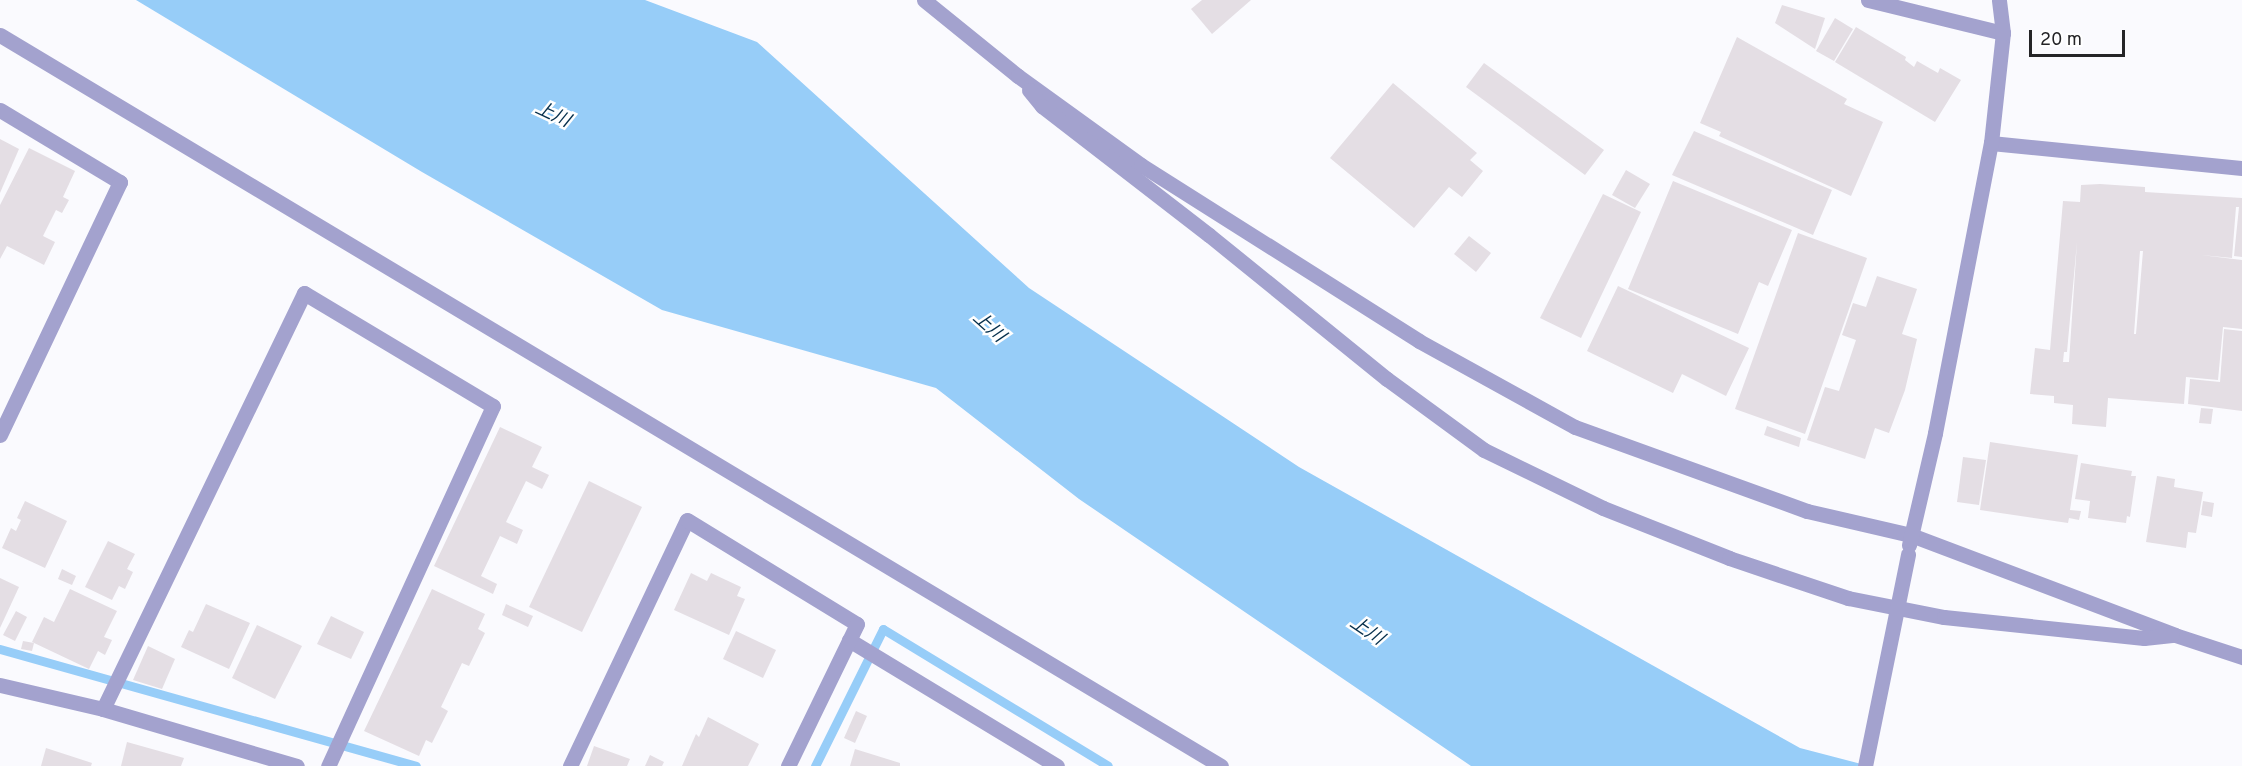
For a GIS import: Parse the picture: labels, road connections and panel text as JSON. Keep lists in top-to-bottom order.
{
  "water": ["上川"],
  "scale_bar": "20 m"
}
